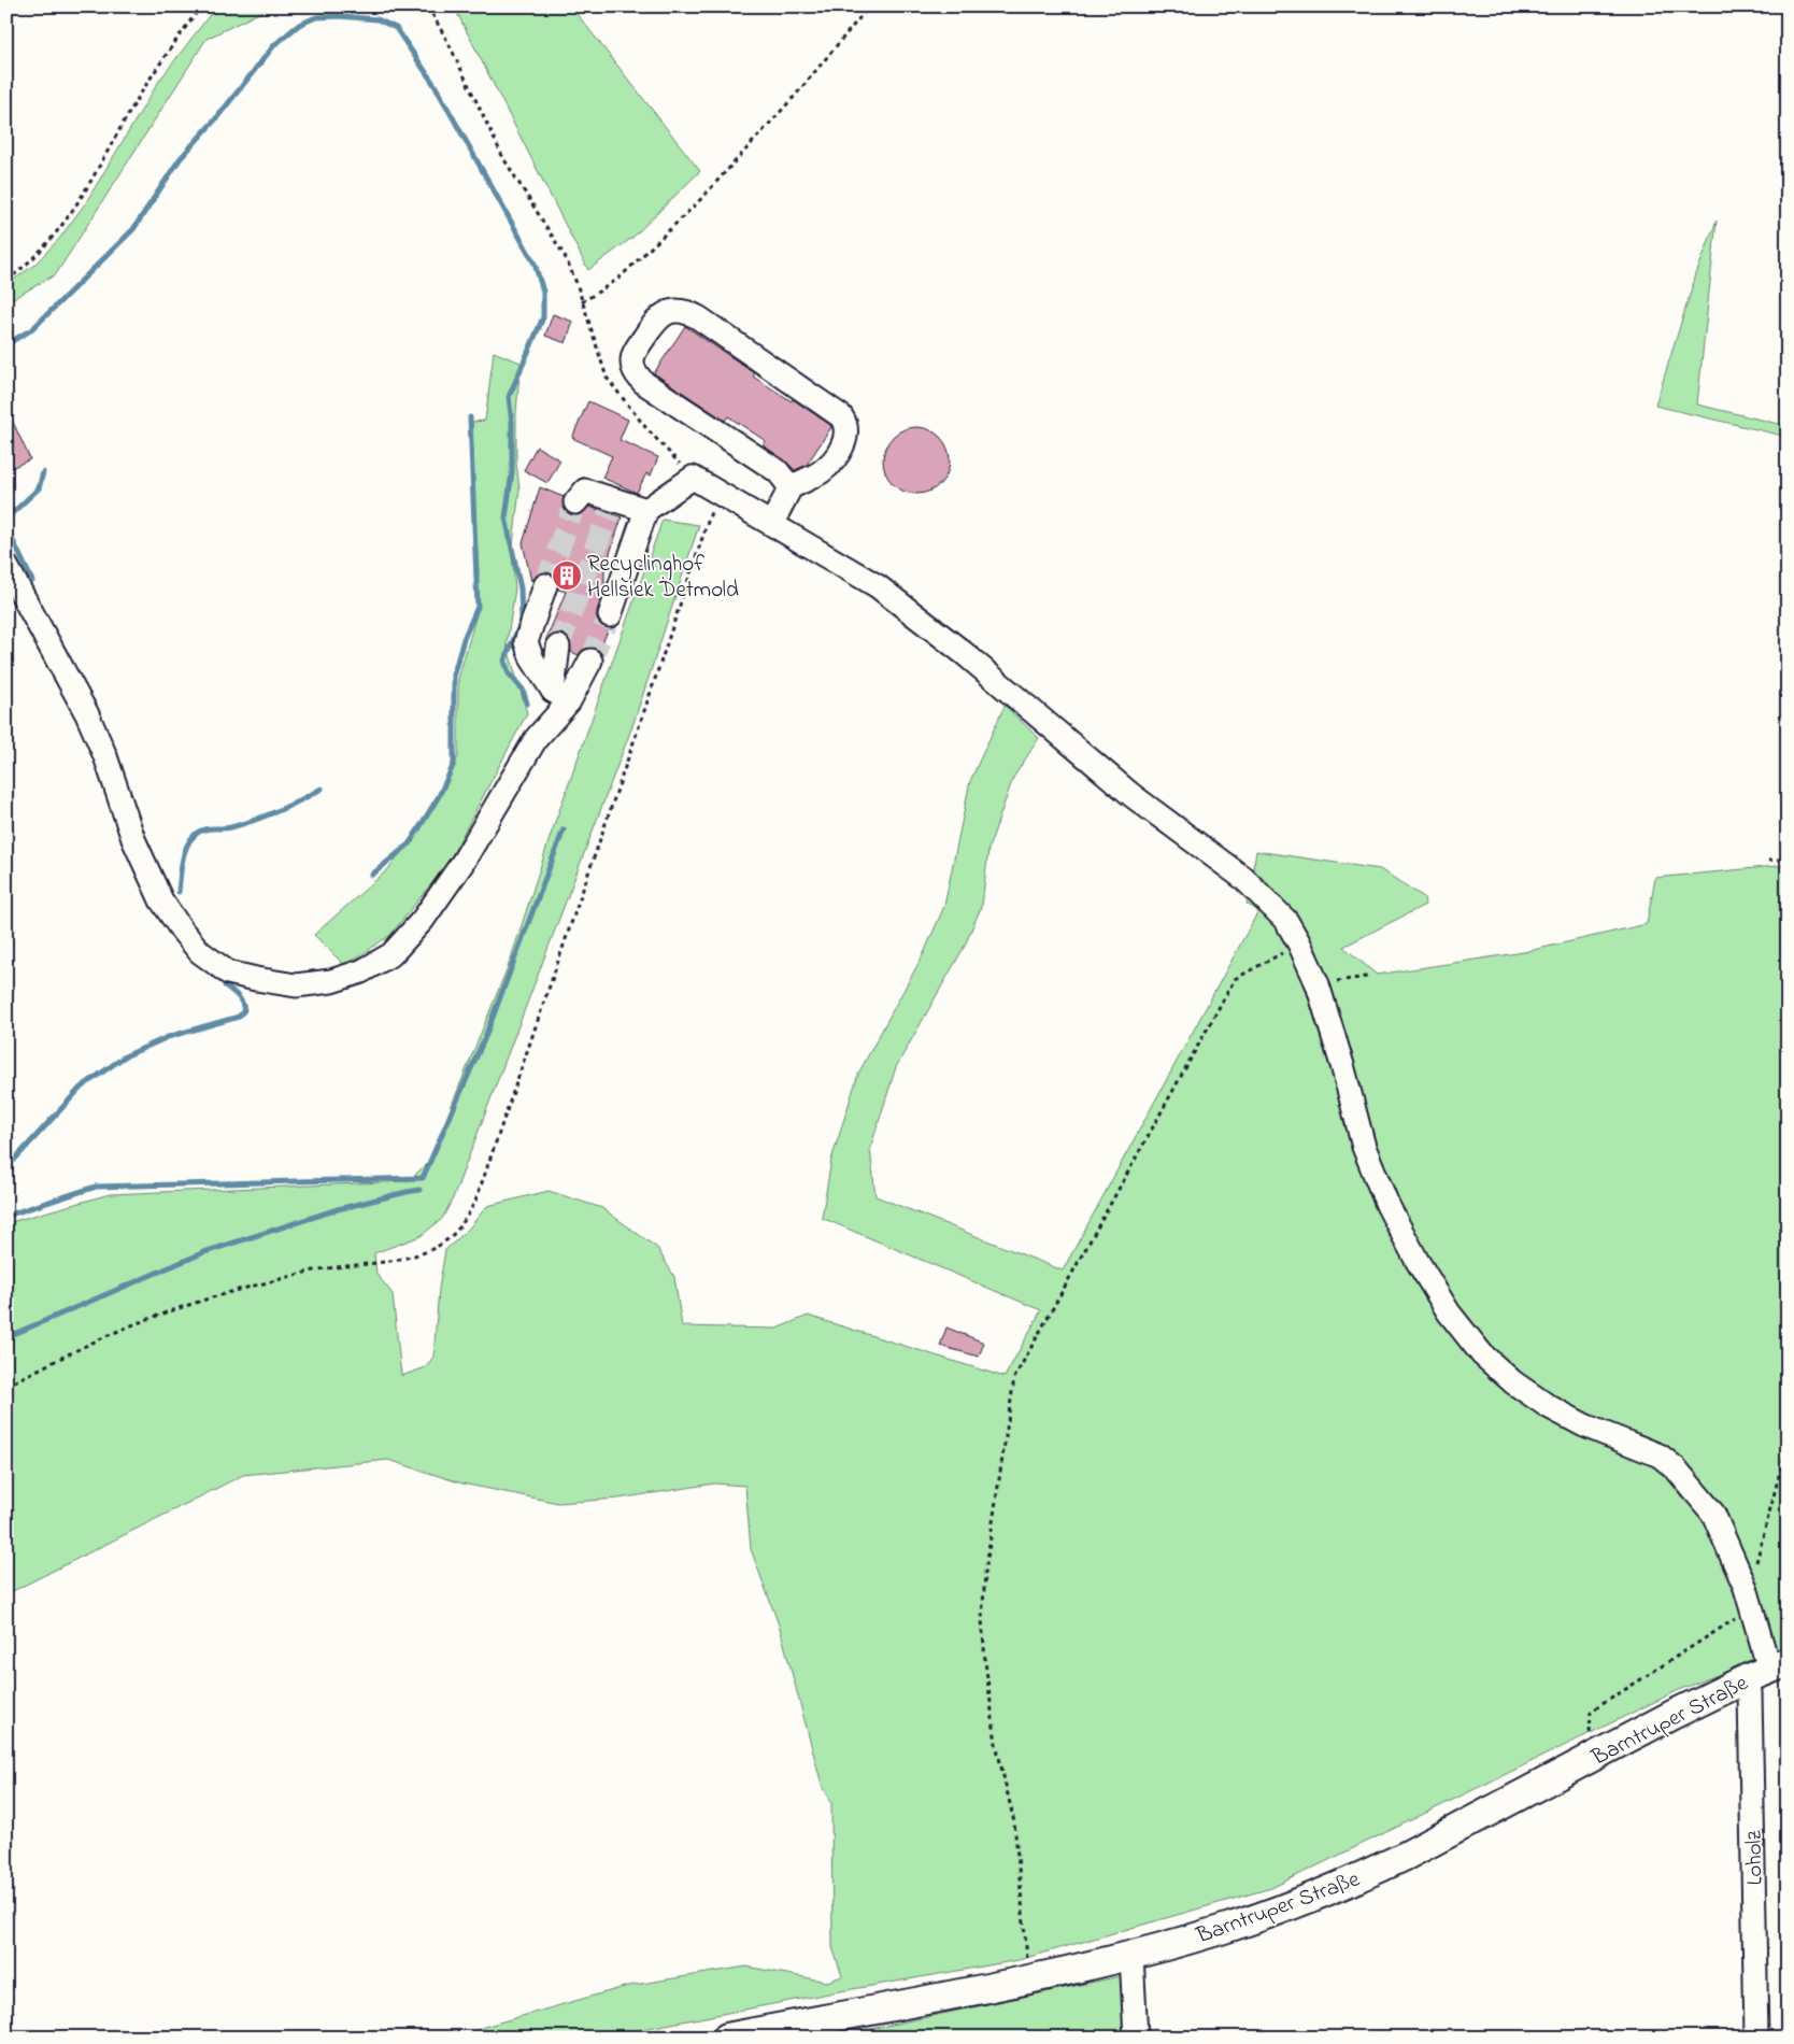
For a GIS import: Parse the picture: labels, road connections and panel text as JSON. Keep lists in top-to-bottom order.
{
  "streets": {
    "main road": ["Barntruper Straße"],
    "street": ["Loholz"]
  },
  "crossings": [
    ["Barntruper Straße", "Loholz"]
  ],
  "places": {
    "building": ["Recyclinghof Hellsiek Detmold"]
  }
}
